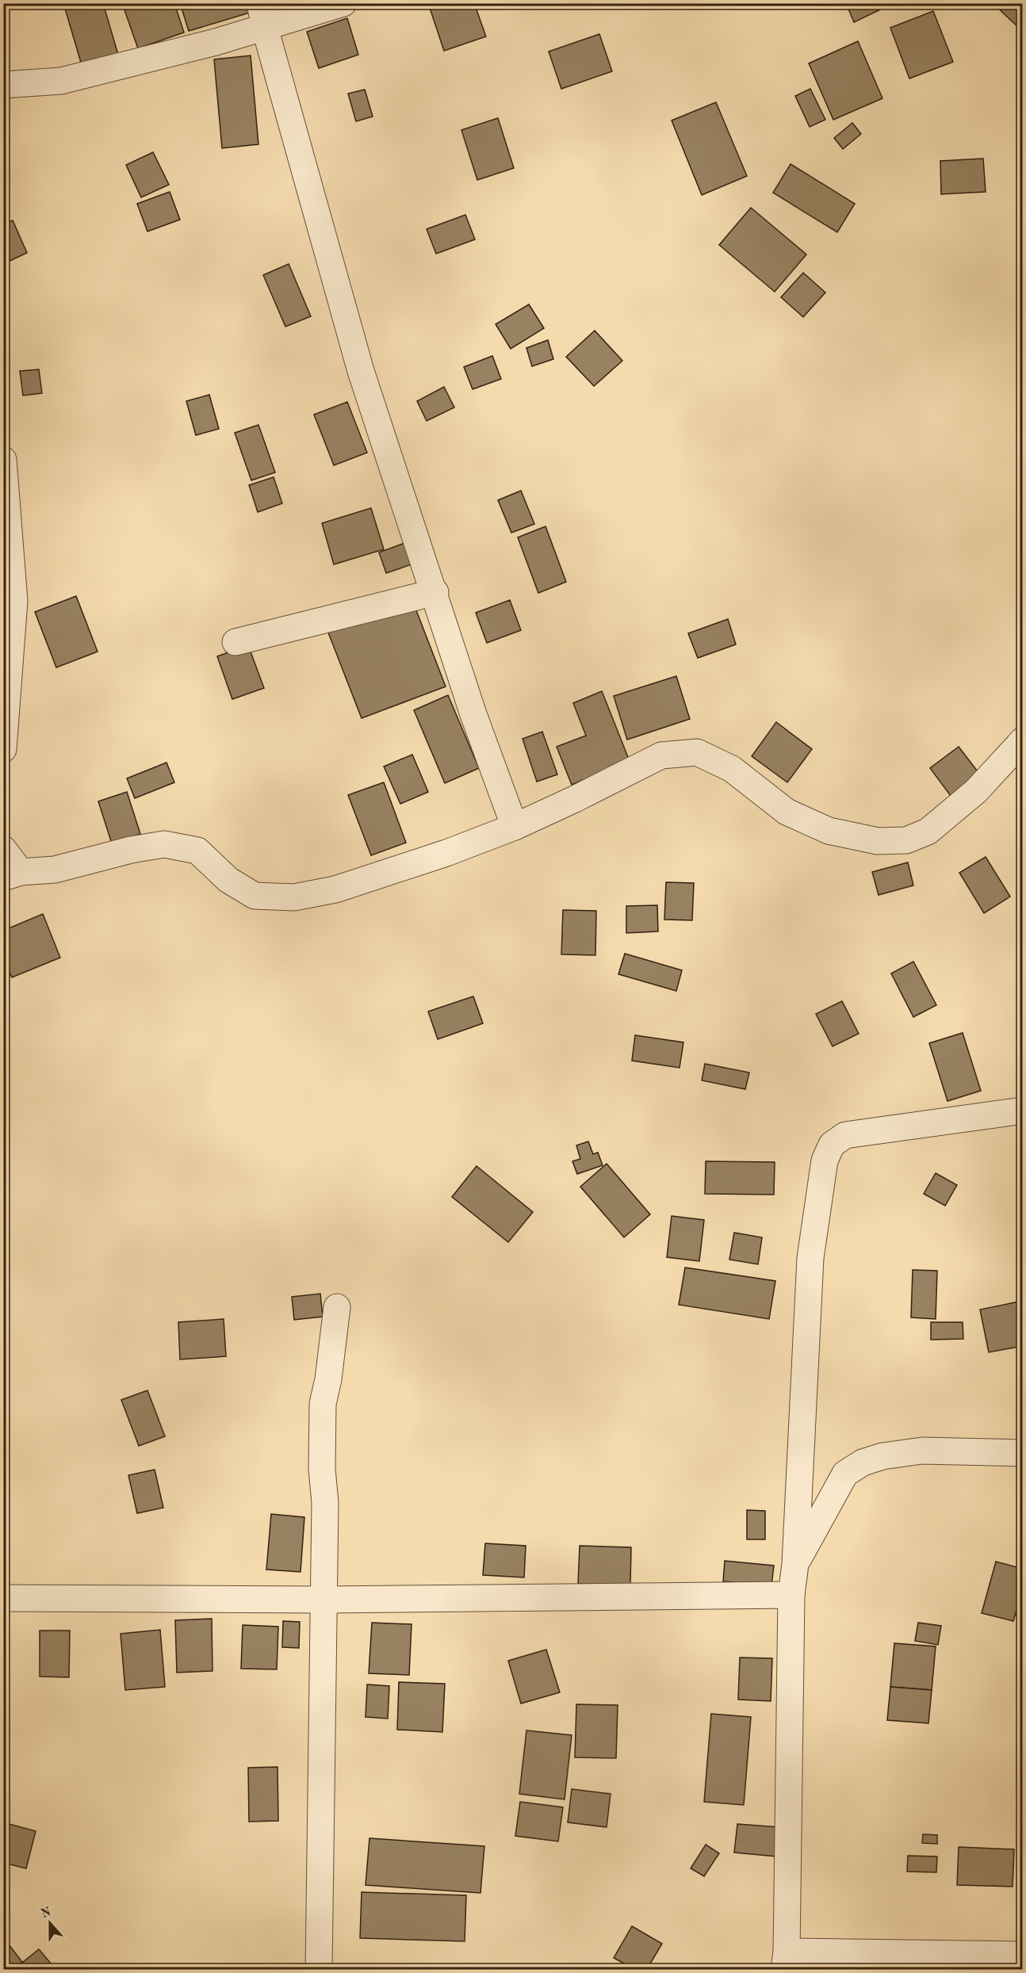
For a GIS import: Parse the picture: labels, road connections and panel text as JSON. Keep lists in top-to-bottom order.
{
  "north": "top"
}
